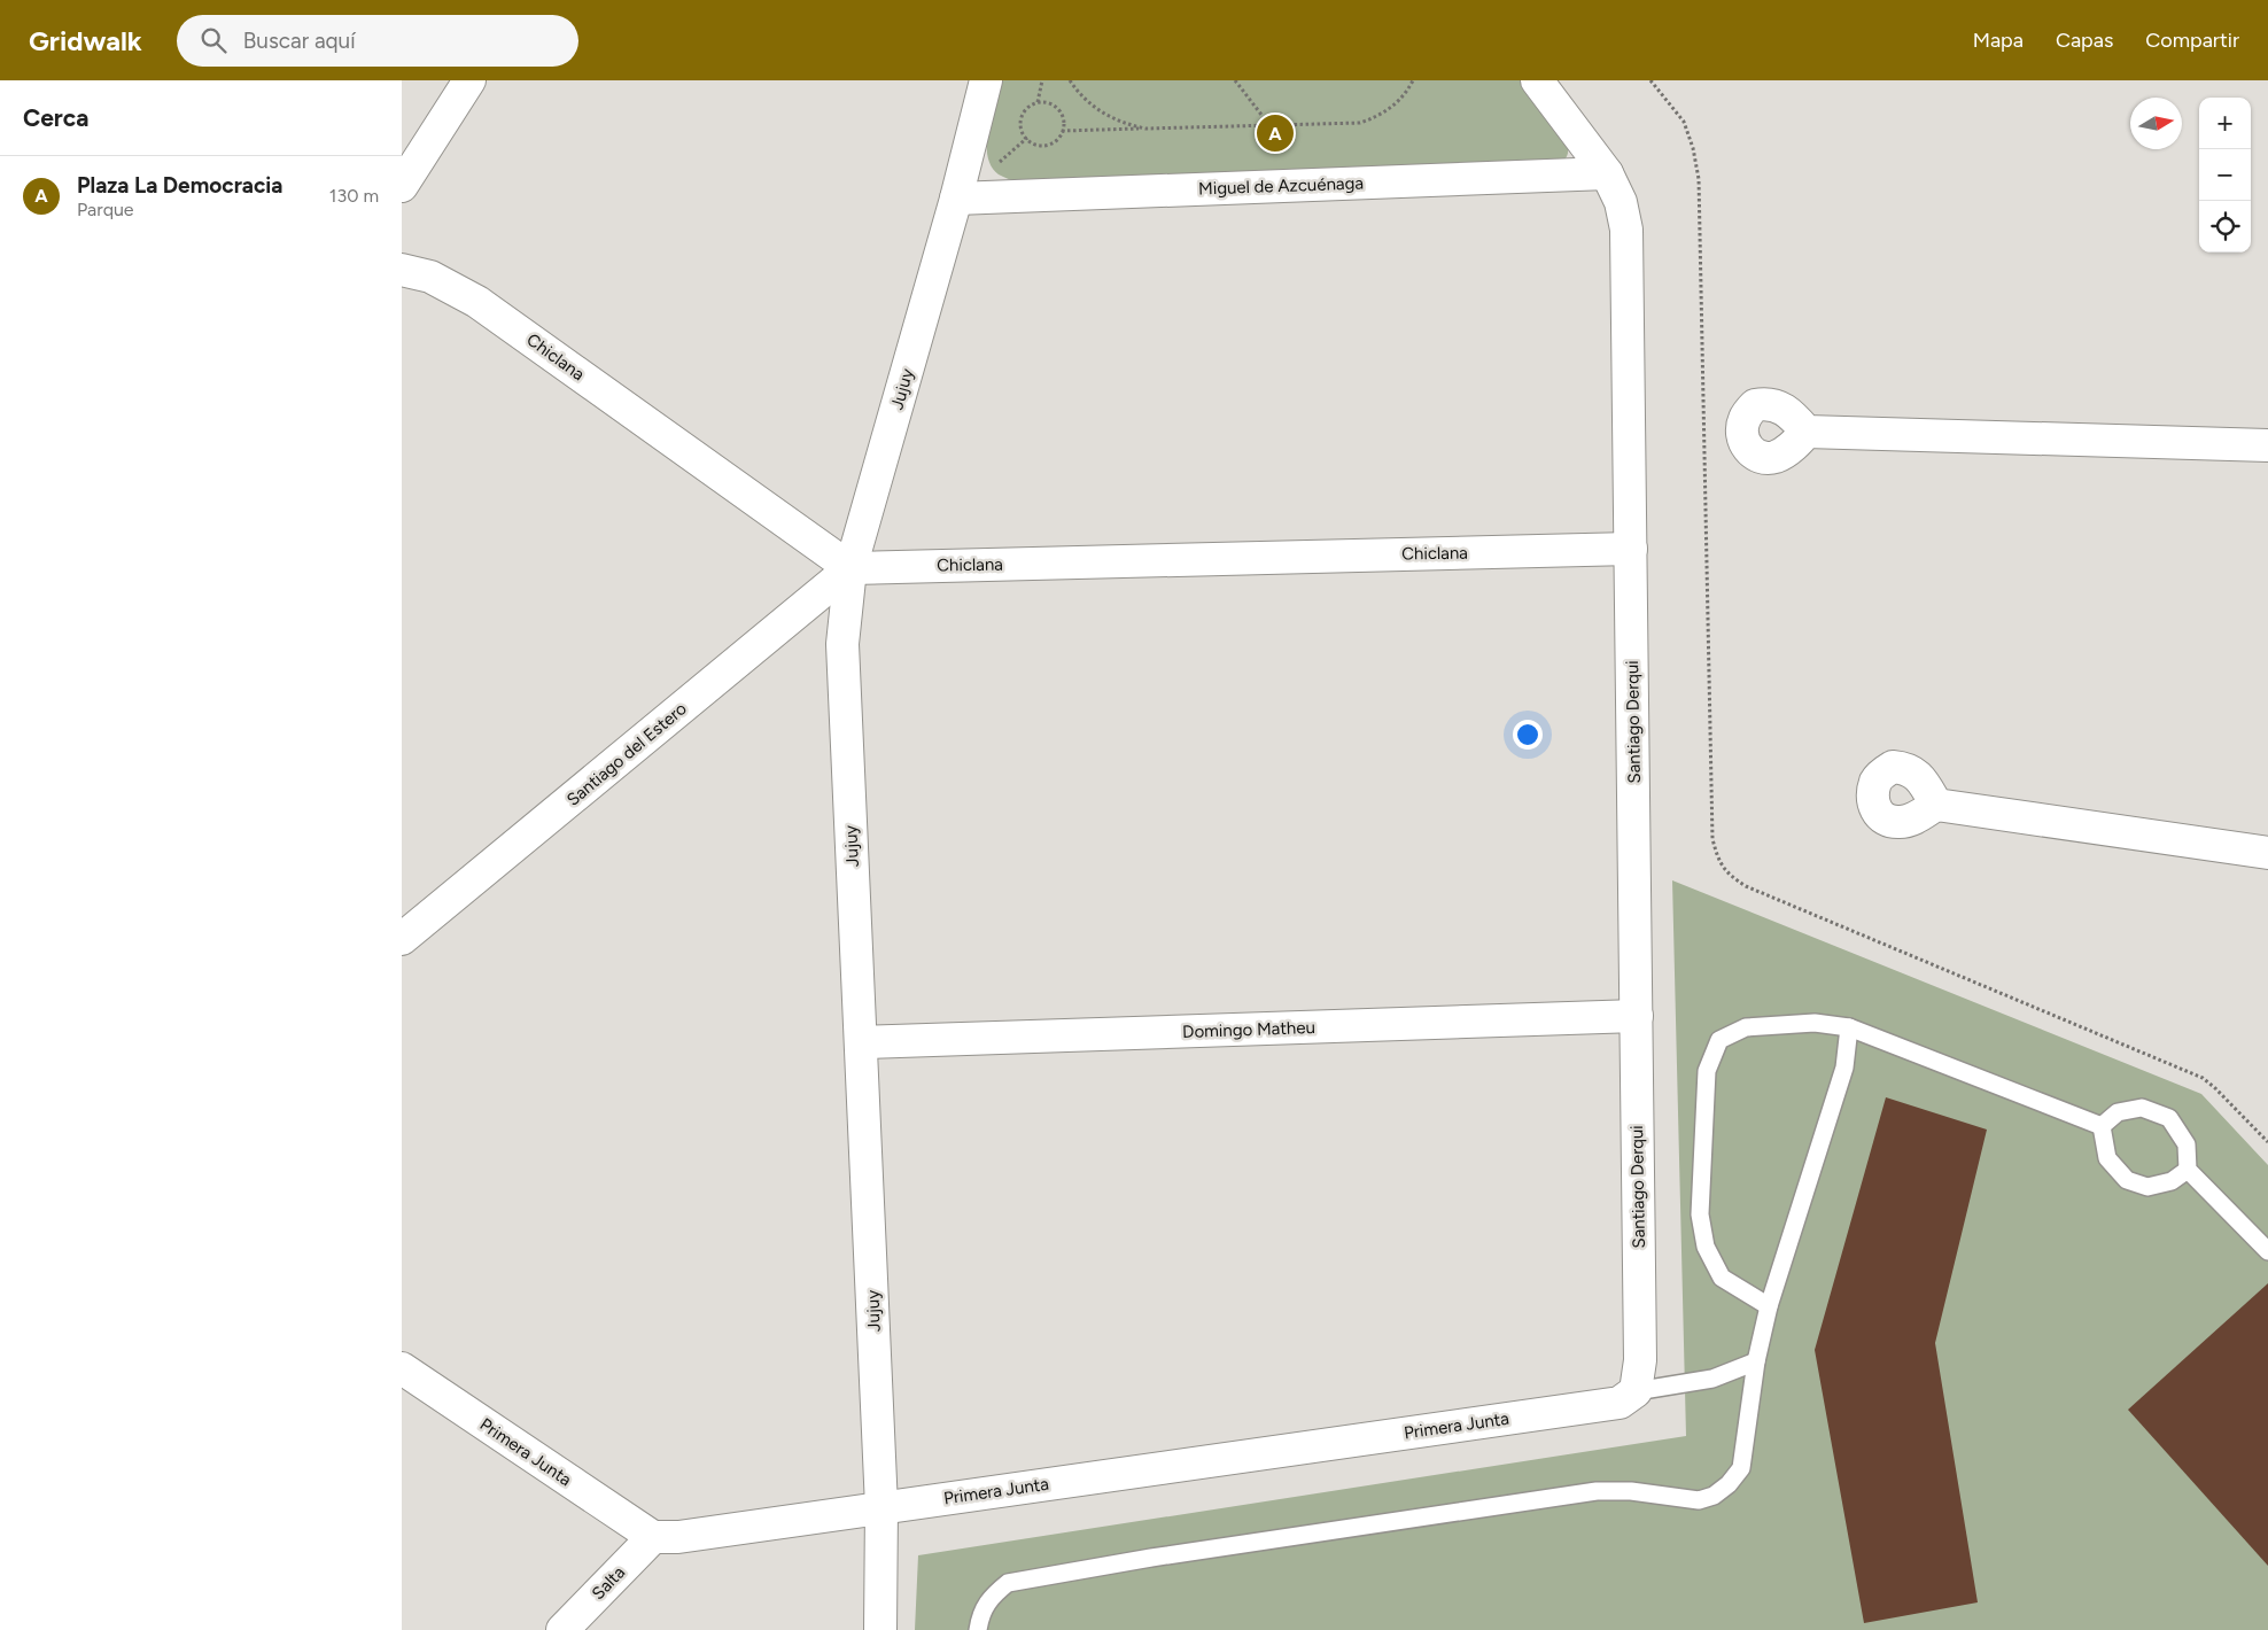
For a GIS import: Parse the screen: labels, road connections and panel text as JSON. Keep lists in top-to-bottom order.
{
  "streets": {
    "street": [
      "Miguel de Azcuénaga",
      "Chiclana",
      "Jujuy",
      "Santiago Derqui",
      "Santiago del Estero",
      "Domingo Matheu",
      "Primera Junta",
      "Salta"
    ]
  },
  "crossings": [
    ["Miguel de Azcuénaga", "Jujuy"],
    ["Miguel de Azcuénaga", "Santiago Derqui"],
    ["Chiclana", "Jujuy"],
    ["Chiclana", "Santiago Derqui"],
    ["Chiclana", "Santiago del Estero"],
    ["Jujuy", "Santiago del Estero"],
    ["Jujuy", "Domingo Matheu"],
    ["Jujuy", "Primera Junta"],
    ["Santiago Derqui", "Domingo Matheu"],
    ["Santiago Derqui", "Primera Junta"],
    ["Primera Junta", "Salta"]
  ],
  "north": "right",
  "page": {
    "header": "Gridwalk",
    "search": "Buscar aquí",
    "nav": ["Mapa", "Capas", "Compartir"],
    "heading": "Cerca",
    "map_buttons": ["+", "−"],
    "pins": "A",
    "list": [
      {
        "mark": "A",
        "name": "Plaza La Democracia",
        "note": "Parque",
        "value": "130 m"
      }
    ]
  }
}
